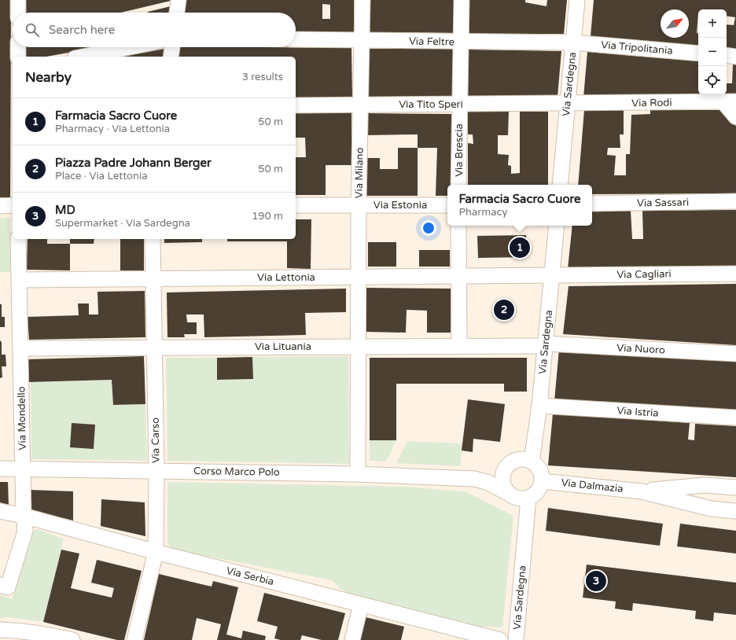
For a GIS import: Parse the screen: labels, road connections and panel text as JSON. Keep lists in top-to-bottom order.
{
  "streets": {
    "street": [
      "Via Feltre",
      "Via Tripolitania",
      "Via Sardegna",
      "Via Rodi",
      "Via Tito Speri",
      "Via Brescia",
      "Via Milano",
      "Via Sassari",
      "Via Estonia",
      "Via Cagliari",
      "Via Lettonia",
      "Via Lituania",
      "Via Nuoro",
      "Via Istria",
      "Via Mondello",
      "Via Carso",
      "Corso Marco Polo",
      "Via Dalmazia",
      "Via Serbia"
    ]
  },
  "crossings": [
    ["Via Feltre", "Via Tripolitania"],
    ["Via Feltre", "Via Sardegna"],
    ["Via Feltre", "Via Brescia"],
    ["Via Feltre", "Via Milano"],
    ["Via Tripolitania", "Via Sardegna"],
    ["Via Sardegna", "Via Rodi"],
    ["Via Sardegna", "Via Tito Speri"],
    ["Via Sardegna", "Via Cagliari"],
    ["Via Sardegna", "Via Lettonia"],
    ["Via Sardegna", "Via Lituania"],
    ["Via Sardegna", "Via Nuoro"],
    ["Via Sardegna", "Via Istria"],
    ["Via Sardegna", "Via Dalmazia"],
    ["Via Rodi", "Via Tito Speri"],
    ["Via Tito Speri", "Via Brescia"],
    ["Via Tito Speri", "Via Milano"],
    ["Via Milano", "Via Estonia"],
    ["Via Milano", "Via Lettonia"],
    ["Via Milano", "Via Lituania"],
    ["Via Milano", "Corso Marco Polo"],
    ["Via Cagliari", "Via Lettonia"],
    ["Via Lettonia", "Via Mondello"],
    ["Via Lettonia", "Via Carso"],
    ["Via Lituania", "Via Nuoro"],
    ["Via Lituania", "Via Mondello"],
    ["Via Lituania", "Via Carso"],
    ["Via Mondello", "Corso Marco Polo"],
    ["Via Mondello", "Via Serbia"],
    ["Via Carso", "Corso Marco Polo"],
    ["Via Carso", "Via Serbia"]
  ],
  "north": "top right",
  "page": {
    "map_buttons": ["+", "−"],
    "search": "Search here",
    "heading": ["Nearby", "3 results"],
    "list": [
      {
        "mark": "1",
        "name": "Farmacia Sacro Cuore",
        "note": "Pharmacy · Via Lettonia",
        "value": "50 m"
      },
      {
        "mark": "2",
        "name": "Piazza Padre Johann Berger",
        "note": "Place · Via Lettonia",
        "value": "50 m"
      },
      {
        "mark": "3",
        "name": "MD",
        "note": "Supermarket · Via Sardegna",
        "value": "190 m"
      }
    ],
    "popup": ["Farmacia Sacro Cuore", "Pharmacy"],
    "pins": ["1", "2", "3"]
  }
}
